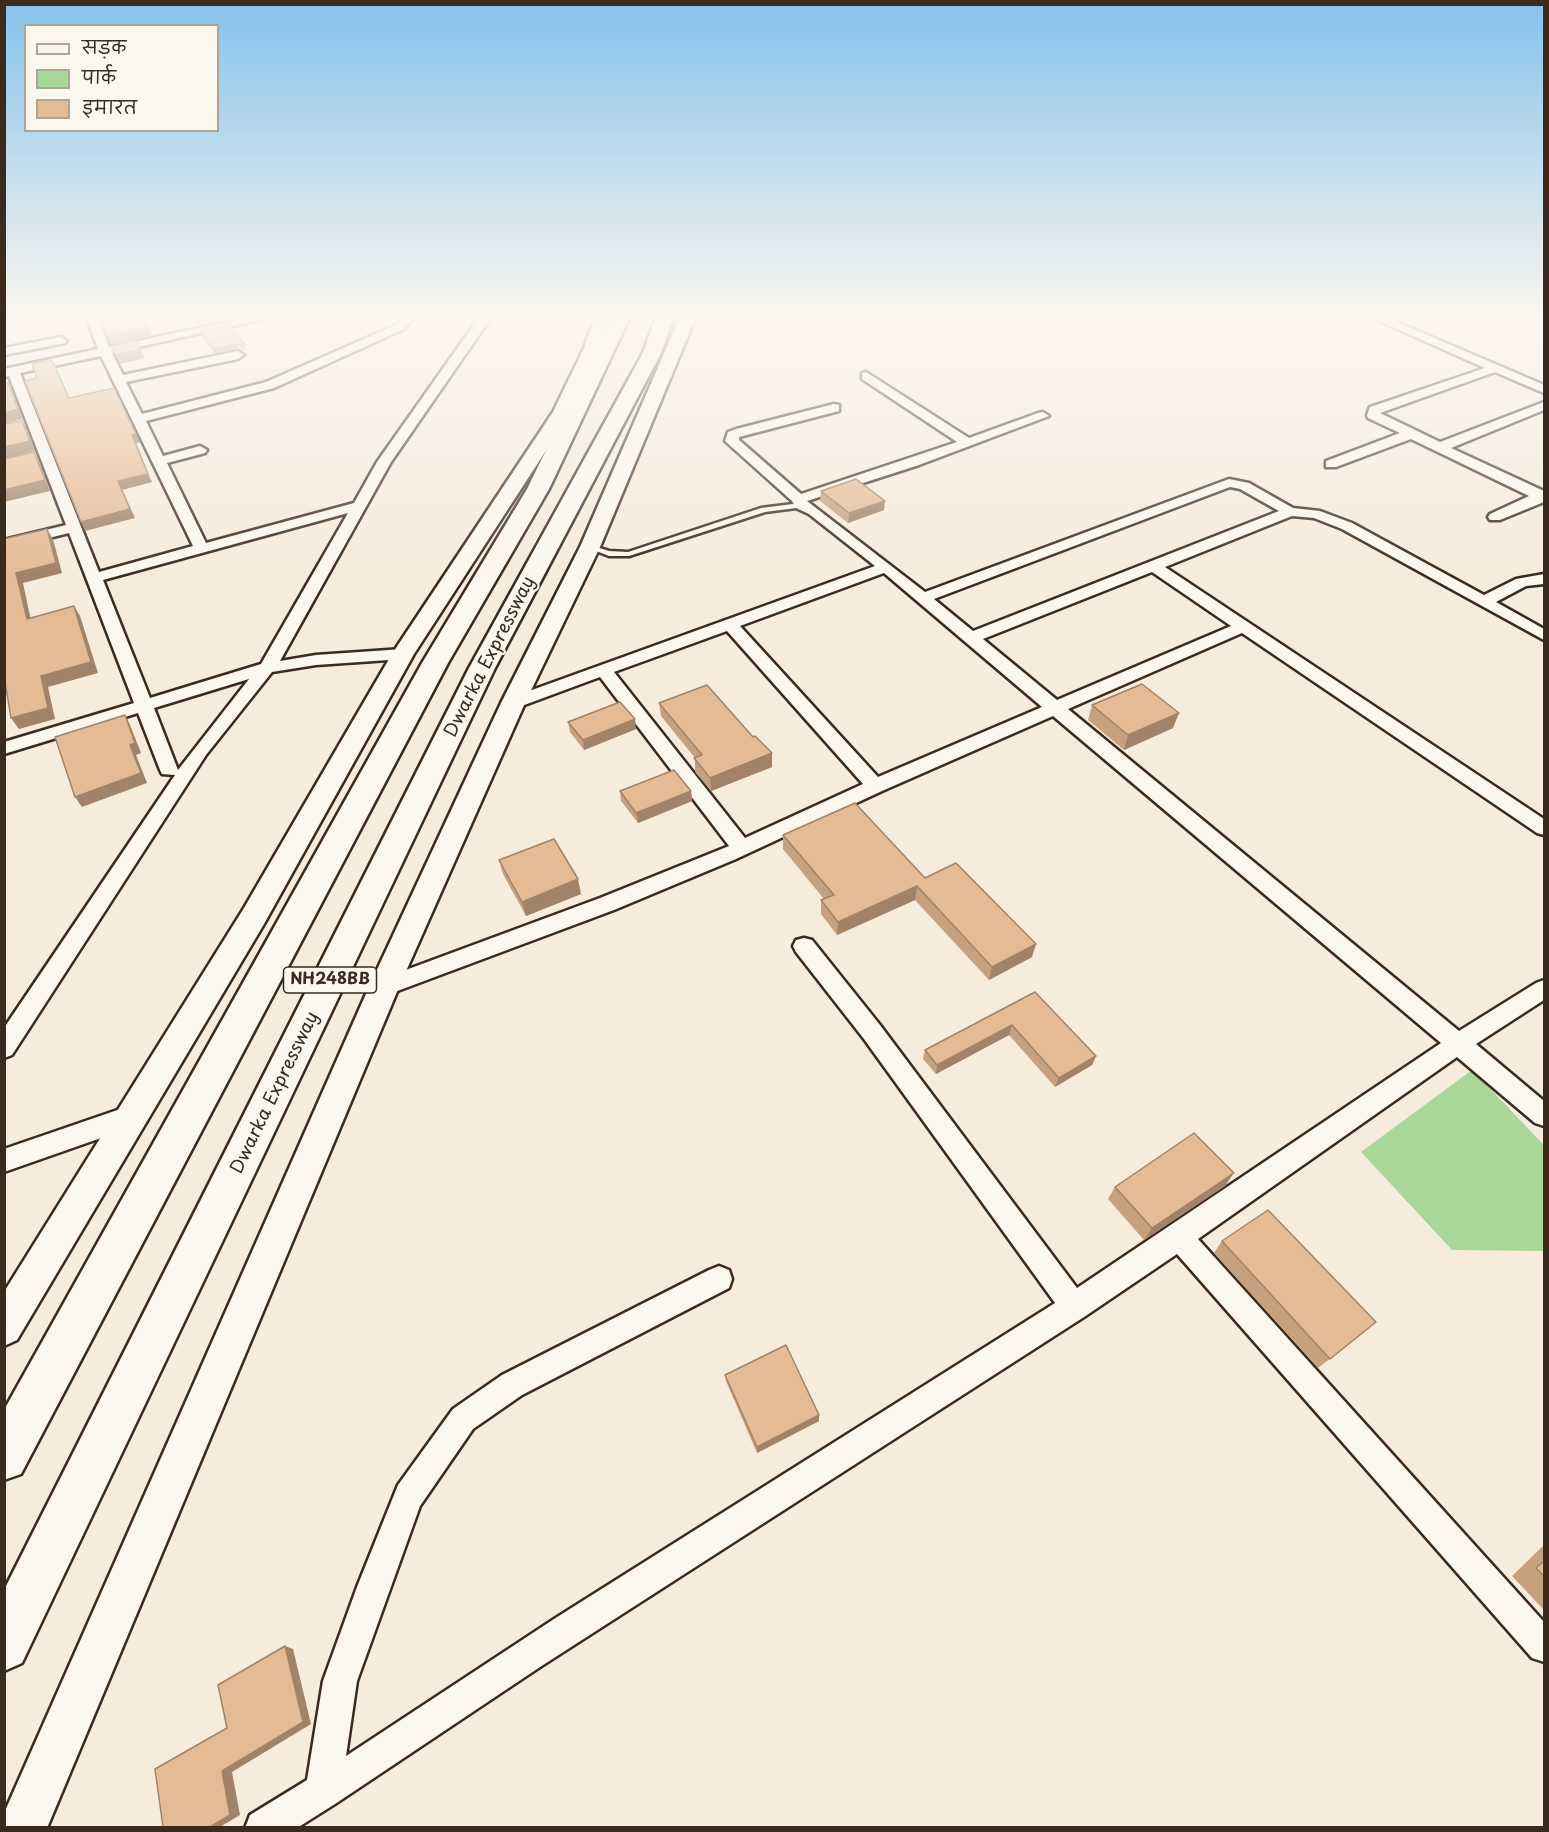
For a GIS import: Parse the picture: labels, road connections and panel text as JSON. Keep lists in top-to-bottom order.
{
  "streets": {
    "highway": ["Dwarka Expressway", "NH248BB"]
  },
  "legend": ["सड़क", "पार्क", "इमारत"]
}
